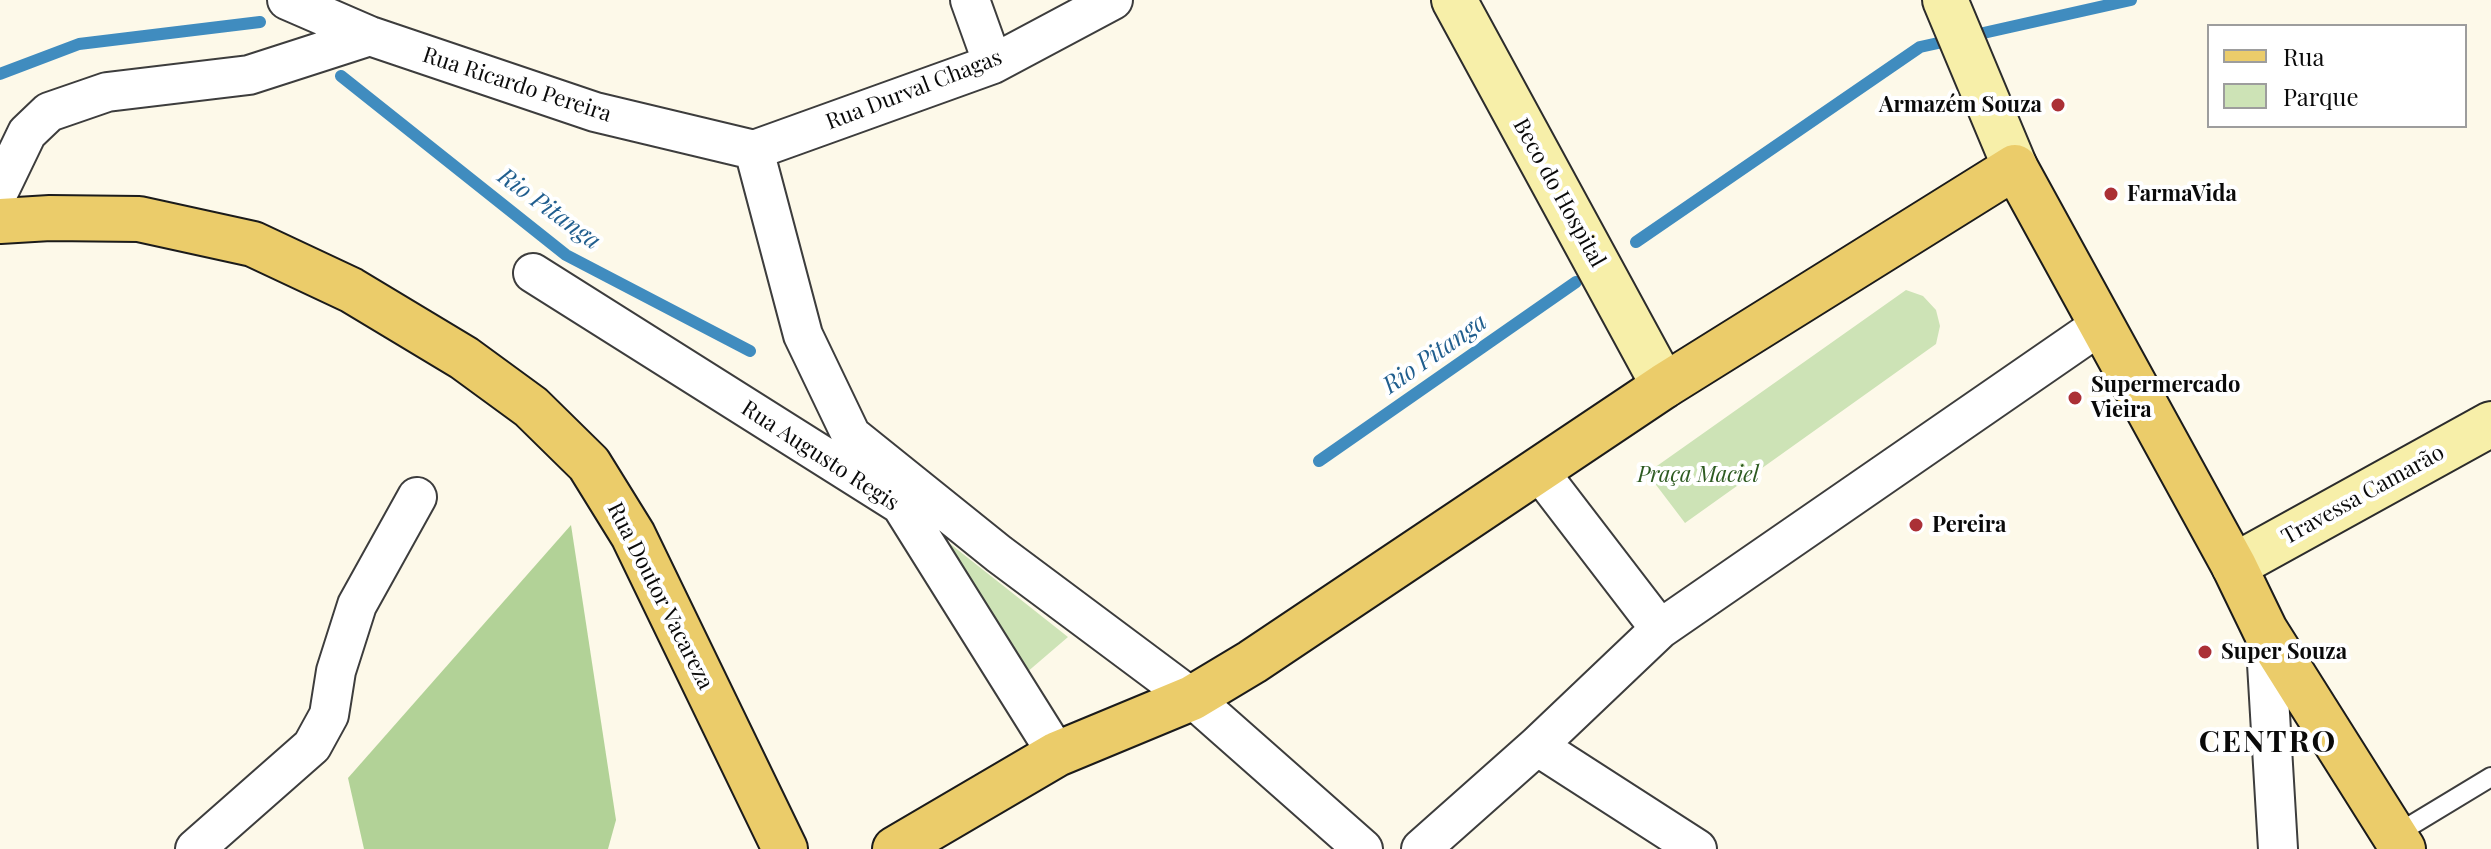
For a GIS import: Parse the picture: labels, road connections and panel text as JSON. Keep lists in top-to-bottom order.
{
  "streets": {
    "main road": ["Rua Doutor Vacareza"],
    "street": [
      "Rua Ricardo Pereira",
      "Rua Durval Chagas",
      "Beco do Hospital",
      "Rua Augusto Regis",
      "Travessa Camarão"
    ]
  },
  "crossings": [
    ["Rua Ricardo Pereira", "Rua Durval Chagas"]
  ],
  "districts": ["CENTRO"],
  "water": ["Rio Pitanga"],
  "parks": ["Praça Maciel"],
  "places": [
    "Armazém Souza",
    "FarmaVida",
    "Supermercado Vieira",
    "Pereira",
    "Super Souza"
  ],
  "legend": ["Rua", "Parque"]
}
